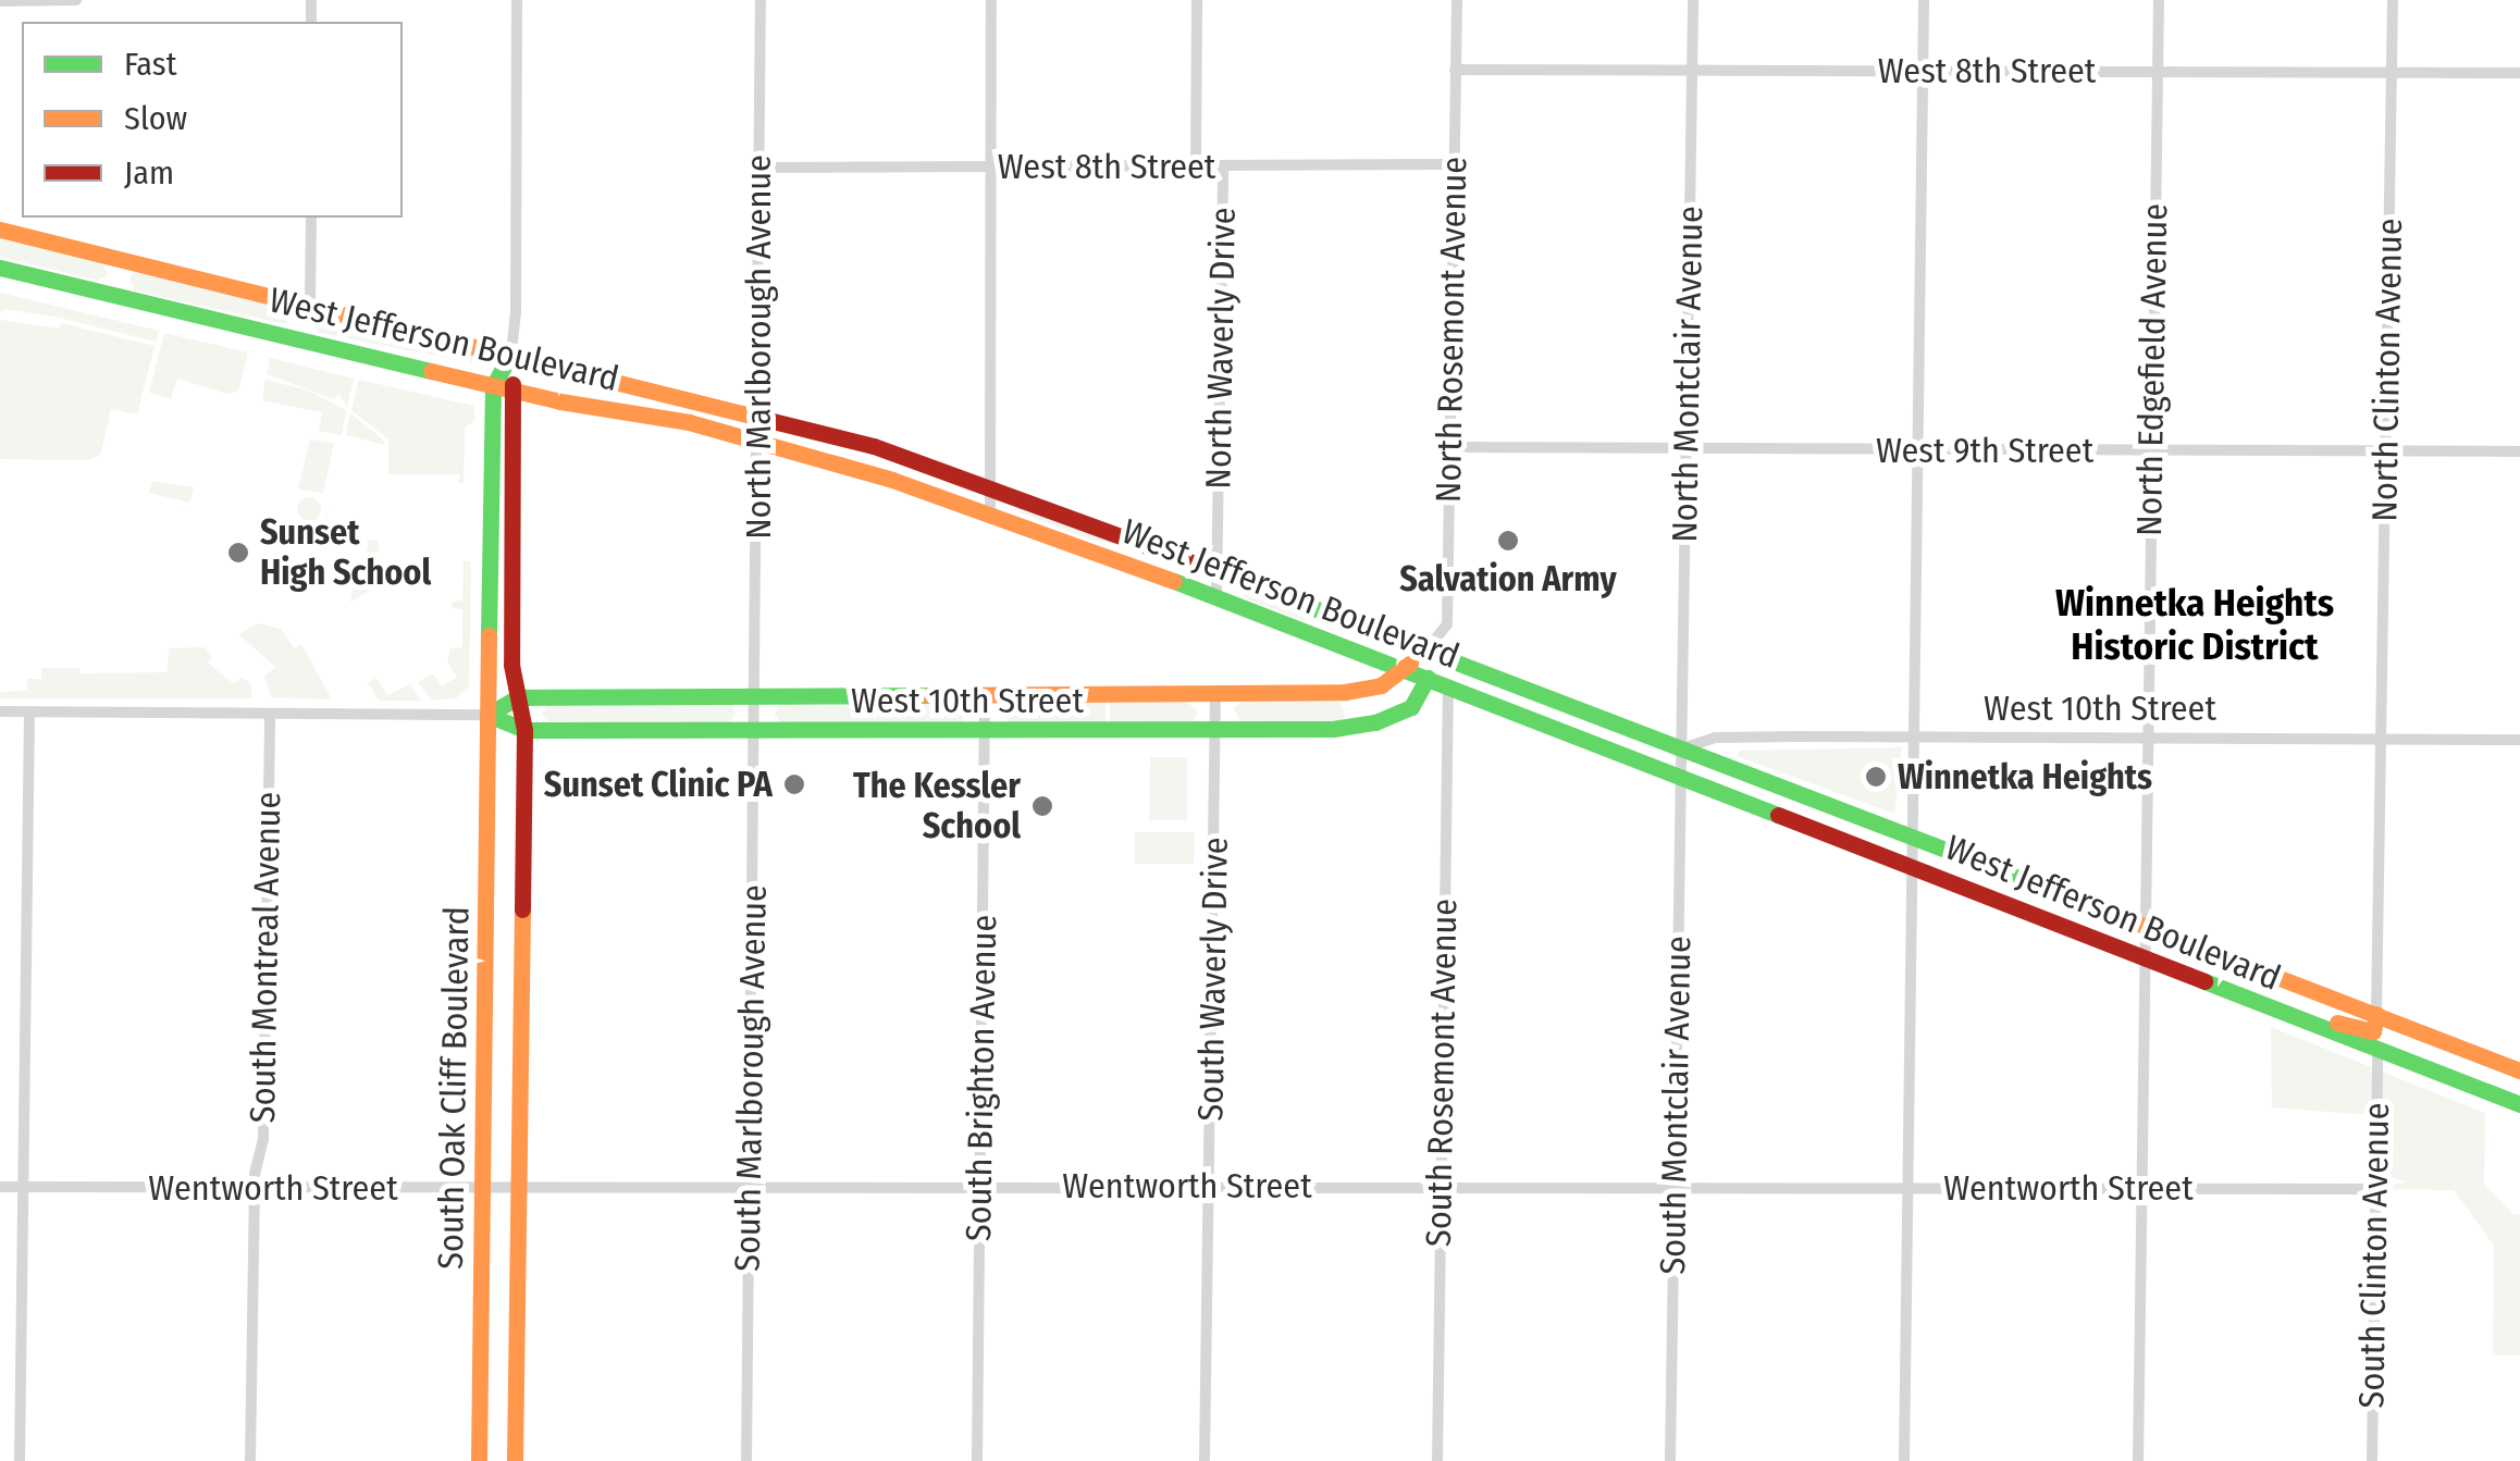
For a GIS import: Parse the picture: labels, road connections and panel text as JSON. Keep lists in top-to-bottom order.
{
  "streets": {
    "main road": ["West Jefferson Boulevard", "West 10th Street", "South Oak Cliff Boulevard"],
    "street": [
      "West 8th Street",
      "North Rosemont Avenue",
      "North Marlborough Avenue",
      "North Waverly Drive",
      "North Edgefield Avenue",
      "North Clinton Avenue",
      "North Montclair Avenue",
      "West 9th Street",
      "South Montreal Avenue",
      "South Waverly Drive",
      "South Rosemont Avenue",
      "South Marlborough Avenue",
      "South Brighton Avenue",
      "South Montclair Avenue",
      "Wentworth Street",
      "South Clinton Avenue"
    ]
  },
  "crossings": [
    ["West 8th Street", "North Rosemont Avenue"],
    ["West 8th Street", "North Marlborough Avenue"],
    ["West 8th Street", "North Waverly Drive"],
    ["West 8th Street", "North Edgefield Avenue"],
    ["West 8th Street", "North Clinton Avenue"],
    ["West 8th Street", "North Montclair Avenue"],
    ["North Rosemont Avenue", "West Jefferson Boulevard"],
    ["North Rosemont Avenue", "West 9th Street"],
    ["North Rosemont Avenue", "West 10th Street"],
    ["West Jefferson Boulevard", "North Marlborough Avenue"],
    ["West Jefferson Boulevard", "North Waverly Drive"],
    ["West Jefferson Boulevard", "North Edgefield Avenue"],
    ["West Jefferson Boulevard", "North Montclair Avenue"],
    ["West Jefferson Boulevard", "West 10th Street"],
    ["West Jefferson Boulevard", "South Rosemont Avenue"],
    ["West Jefferson Boulevard", "South Oak Cliff Boulevard"],
    ["West Jefferson Boulevard", "South Montclair Avenue"],
    ["West Jefferson Boulevard", "South Clinton Avenue"],
    ["North Marlborough Avenue", "West 10th Street"],
    ["North Marlborough Avenue", "South Marlborough Avenue"],
    ["North Edgefield Avenue", "West 9th Street"],
    ["North Edgefield Avenue", "West 10th Street"],
    ["North Edgefield Avenue", "Wentworth Street"],
    ["North Clinton Avenue", "West 9th Street"],
    ["North Clinton Avenue", "West 10th Street"],
    ["North Montclair Avenue", "West 9th Street"],
    ["North Montclair Avenue", "West 10th Street"],
    ["North Montclair Avenue", "South Montclair Avenue"],
    ["West 10th Street", "South Montreal Avenue"],
    ["West 10th Street", "South Waverly Drive"],
    ["West 10th Street", "South Marlborough Avenue"],
    ["West 10th Street", "South Brighton Avenue"],
    ["West 10th Street", "South Oak Cliff Boulevard"],
    ["West 10th Street", "South Montclair Avenue"],
    ["South Montreal Avenue", "Wentworth Street"],
    ["South Waverly Drive", "Wentworth Street"],
    ["South Rosemont Avenue", "Wentworth Street"],
    ["South Marlborough Avenue", "Wentworth Street"],
    ["South Brighton Avenue", "Wentworth Street"],
    ["South Oak Cliff Boulevard", "Wentworth Street"],
    ["South Montclair Avenue", "Wentworth Street"],
    ["Wentworth Street", "South Clinton Avenue"]
  ],
  "districts": ["Winnetka Heights Historic District"],
  "places": [
    "Salvation Army",
    "Sunset High School",
    "Winnetka Heights",
    "Sunset Clinic PA",
    "The Kessler School"
  ],
  "legend": ["Fast", "Slow", "Jam"]
}
